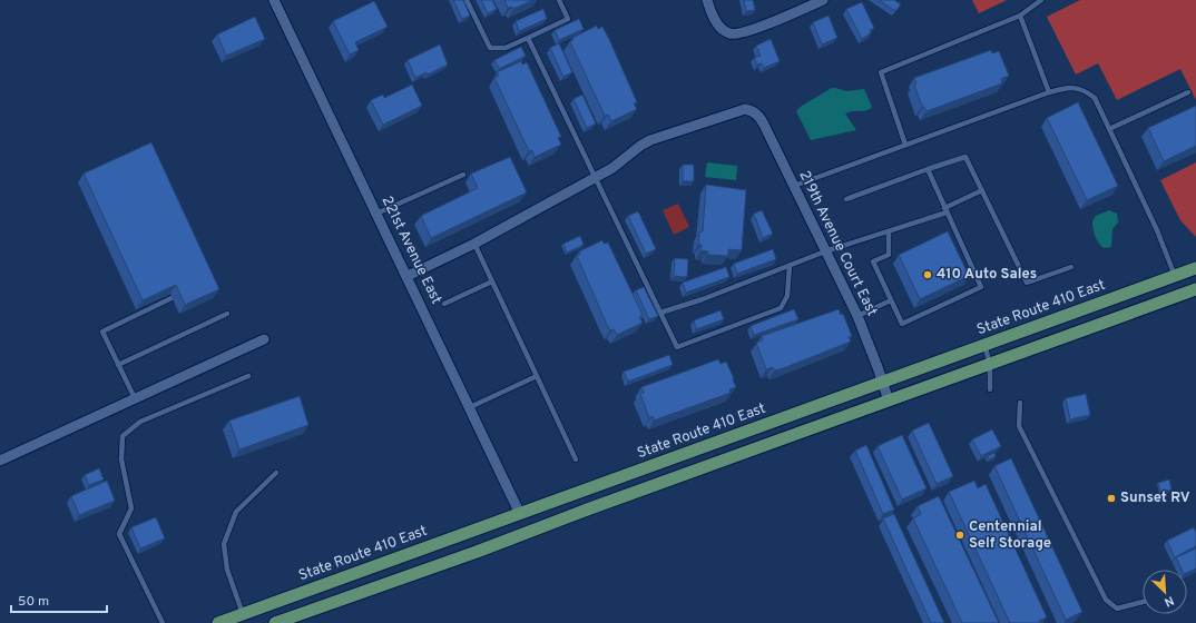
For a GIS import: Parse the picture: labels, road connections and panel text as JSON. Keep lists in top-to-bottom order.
{
  "streets": {
    "main road": ["State Route 410 East"],
    "street": ["219th Avenue Court East", "221st Avenue East"]
  },
  "crossings": [
    ["219th Avenue Court East", "State Route 410 East"],
    ["221st Avenue East", "State Route 410 East"]
  ],
  "places": ["410 Auto Sales", "Sunset RV", "Centennial Self Storage"],
  "scale_bar": "50 m",
  "north": "bottom right"
}
